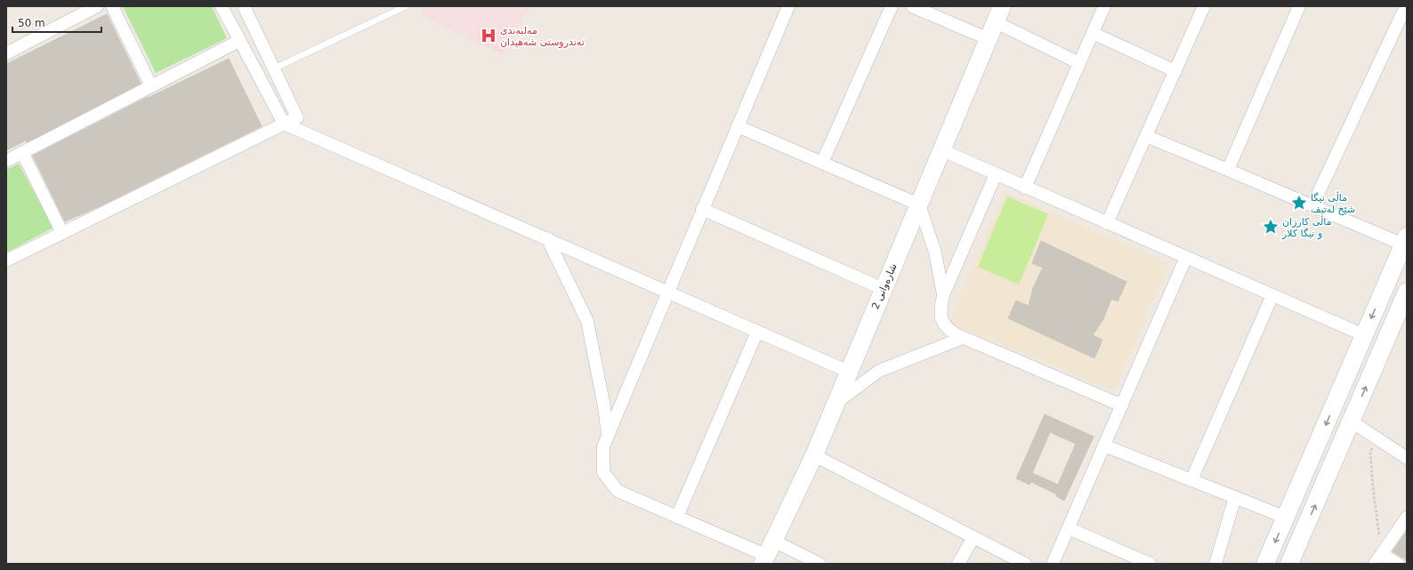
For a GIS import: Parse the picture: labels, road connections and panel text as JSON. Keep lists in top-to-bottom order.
{
  "streets": {
    "main road": ["شارەوانی 2"]
  },
  "places": {
    "hospital": ["مەلبەندی تەندروستی شەهیدان"],
    "place": ["ماڵی نیگا شێخ لەتیف", "ماڵی کارزان و نیگا کلار"]
  },
  "scale_bar": "50 m"
}
